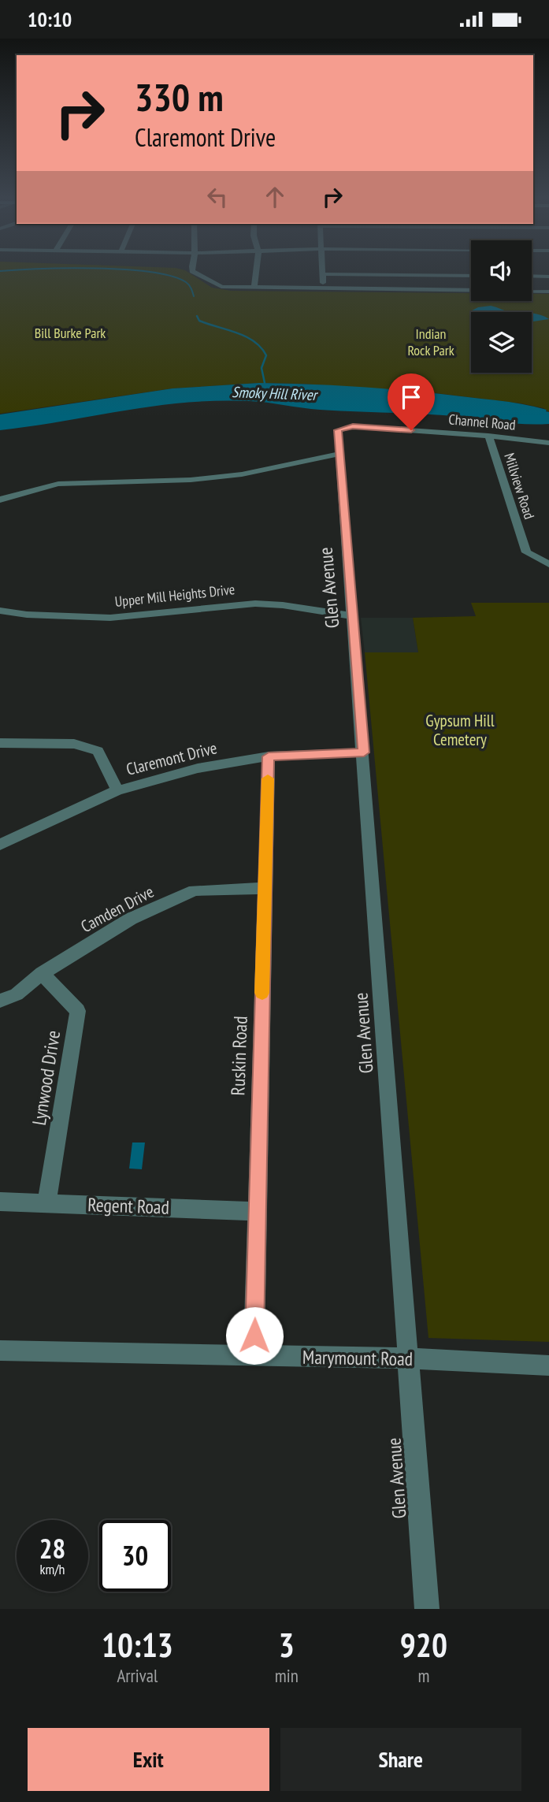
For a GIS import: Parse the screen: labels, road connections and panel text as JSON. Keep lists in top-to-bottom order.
{
  "streets": {
    "street": [
      "Channel Road",
      "Millview Road",
      "Glen Avenue",
      "Upper Mill Heights Drive",
      "Claremont Drive",
      "Camden Drive",
      "Ruskin Road",
      "Lynwood Drive",
      "Regent Road",
      "Marymount Road"
    ]
  },
  "crossings": [
    ["Channel Road", "Millview Road"],
    ["Channel Road", "Glen Avenue"],
    ["Glen Avenue", "Upper Mill Heights Drive"],
    ["Glen Avenue", "Claremont Drive"],
    ["Glen Avenue", "Marymount Road"],
    ["Claremont Drive", "Ruskin Road"],
    ["Camden Drive", "Ruskin Road"],
    ["Camden Drive", "Lynwood Drive"],
    ["Ruskin Road", "Regent Road"],
    ["Ruskin Road", "Marymount Road"],
    ["Lynwood Drive", "Regent Road"]
  ],
  "water": ["Smoky Hill River"],
  "parks": ["Bill Burke Park", "Indian Rock Park", "Gypsum Hill Cemetery"],
  "page": {
    "status": "10:10",
    "turn": ["330 m", "Claremont Drive"],
    "speed": "28 km/h",
    "limit": "30",
    "eta": [
      "10:13",
      "Arrival",
      "3",
      "min",
      "920",
      "m"
    ],
    "buttons": ["Exit", "Share"]
  }
}
